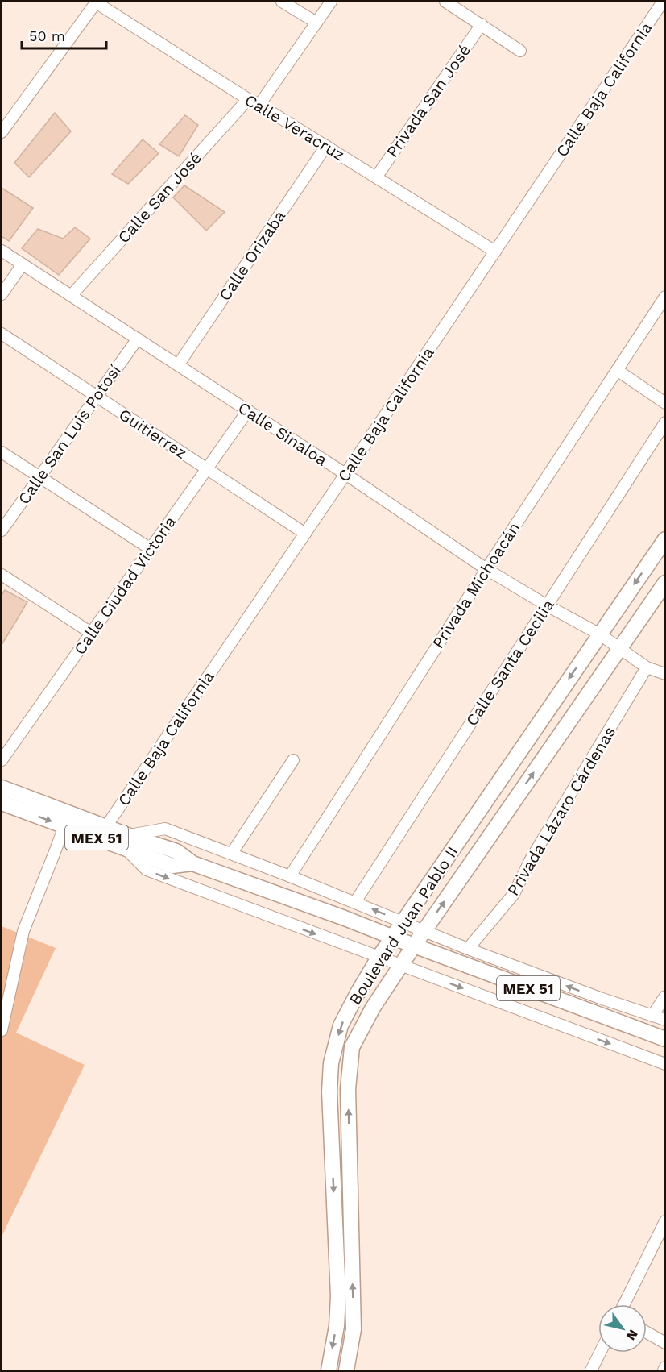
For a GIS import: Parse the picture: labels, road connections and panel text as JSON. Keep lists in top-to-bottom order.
{
  "streets": {
    "main road": ["MEX 51", "Boulevard Juan Pablo II"],
    "street": [
      "Calle Baja California",
      "Privada San José",
      "Calle Veracruz",
      "Calle San José",
      "Calle Orizaba",
      "Guitierrez",
      "Calle Sinaloa",
      "Calle San Luis Potosí",
      "Calle Ciudad Victoria",
      "Privada Michoacán",
      "Calle Santa Cecilia",
      "Privada Lázaro Cárdenas"
    ]
  },
  "crossings": [
    ["Calle Baja California", "Calle Veracruz"],
    ["Calle Baja California", "Guitierrez"],
    ["Calle Baja California", "Calle Sinaloa"],
    ["Calle Baja California", "MEX 51"],
    ["Privada San José", "Calle Veracruz"],
    ["Calle Veracruz", "Calle San José"],
    ["Calle Veracruz", "Calle Orizaba"],
    ["Calle San José", "Calle Sinaloa"],
    ["Calle Orizaba", "Calle Sinaloa"],
    ["Guitierrez", "Calle San Luis Potosí"],
    ["Guitierrez", "Calle Ciudad Victoria"],
    ["Calle Sinaloa", "Calle San Luis Potosí"],
    ["Calle Sinaloa", "Calle Ciudad Victoria"],
    ["Calle Sinaloa", "Privada Michoacán"],
    ["Calle Sinaloa", "Calle Santa Cecilia"],
    ["Calle Sinaloa", "Privada Lázaro Cárdenas"],
    ["Calle Sinaloa", "Boulevard Juan Pablo II"],
    ["MEX 51", "Boulevard Juan Pablo II"]
  ],
  "scale_bar": "50 m",
  "north": "bottom right"
}
